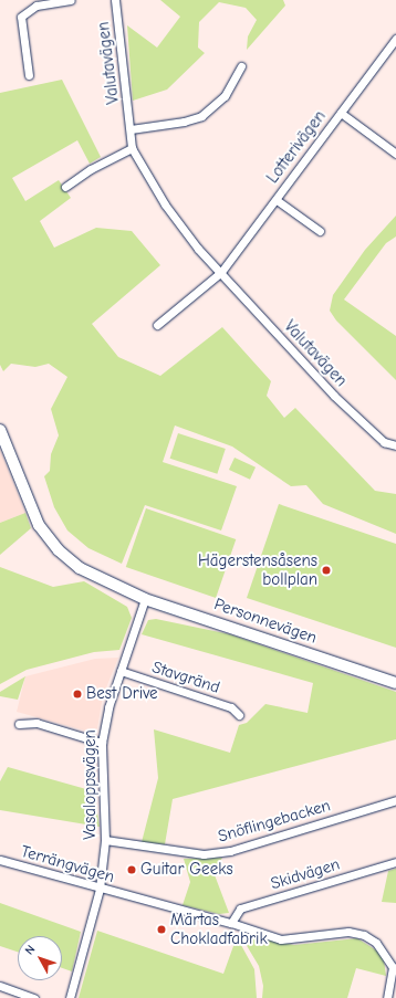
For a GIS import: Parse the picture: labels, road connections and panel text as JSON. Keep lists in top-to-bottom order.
{
  "streets": {
    "street": [
      "Valutavägen",
      "Lotterivägen",
      "Personnevägen",
      "Stavgränd",
      "Vasaloppsvägen",
      "Snöflingebacken",
      "Terrängvägen",
      "Skidvägen"
    ]
  },
  "crossings": [
    ["Valutavägen", "Lotterivägen"],
    ["Personnevägen", "Vasaloppsvägen"],
    ["Stavgränd", "Vasaloppsvägen"],
    ["Vasaloppsvägen", "Snöflingebacken"],
    ["Vasaloppsvägen", "Terrängvägen"],
    ["Terrängvägen", "Skidvägen"]
  ],
  "places": [
    "Hägerstensåsens bollplan",
    "Best Drive",
    "Guitar Geeks",
    "Märtas Chokladfabrik"
  ],
  "north": "top left"
}
